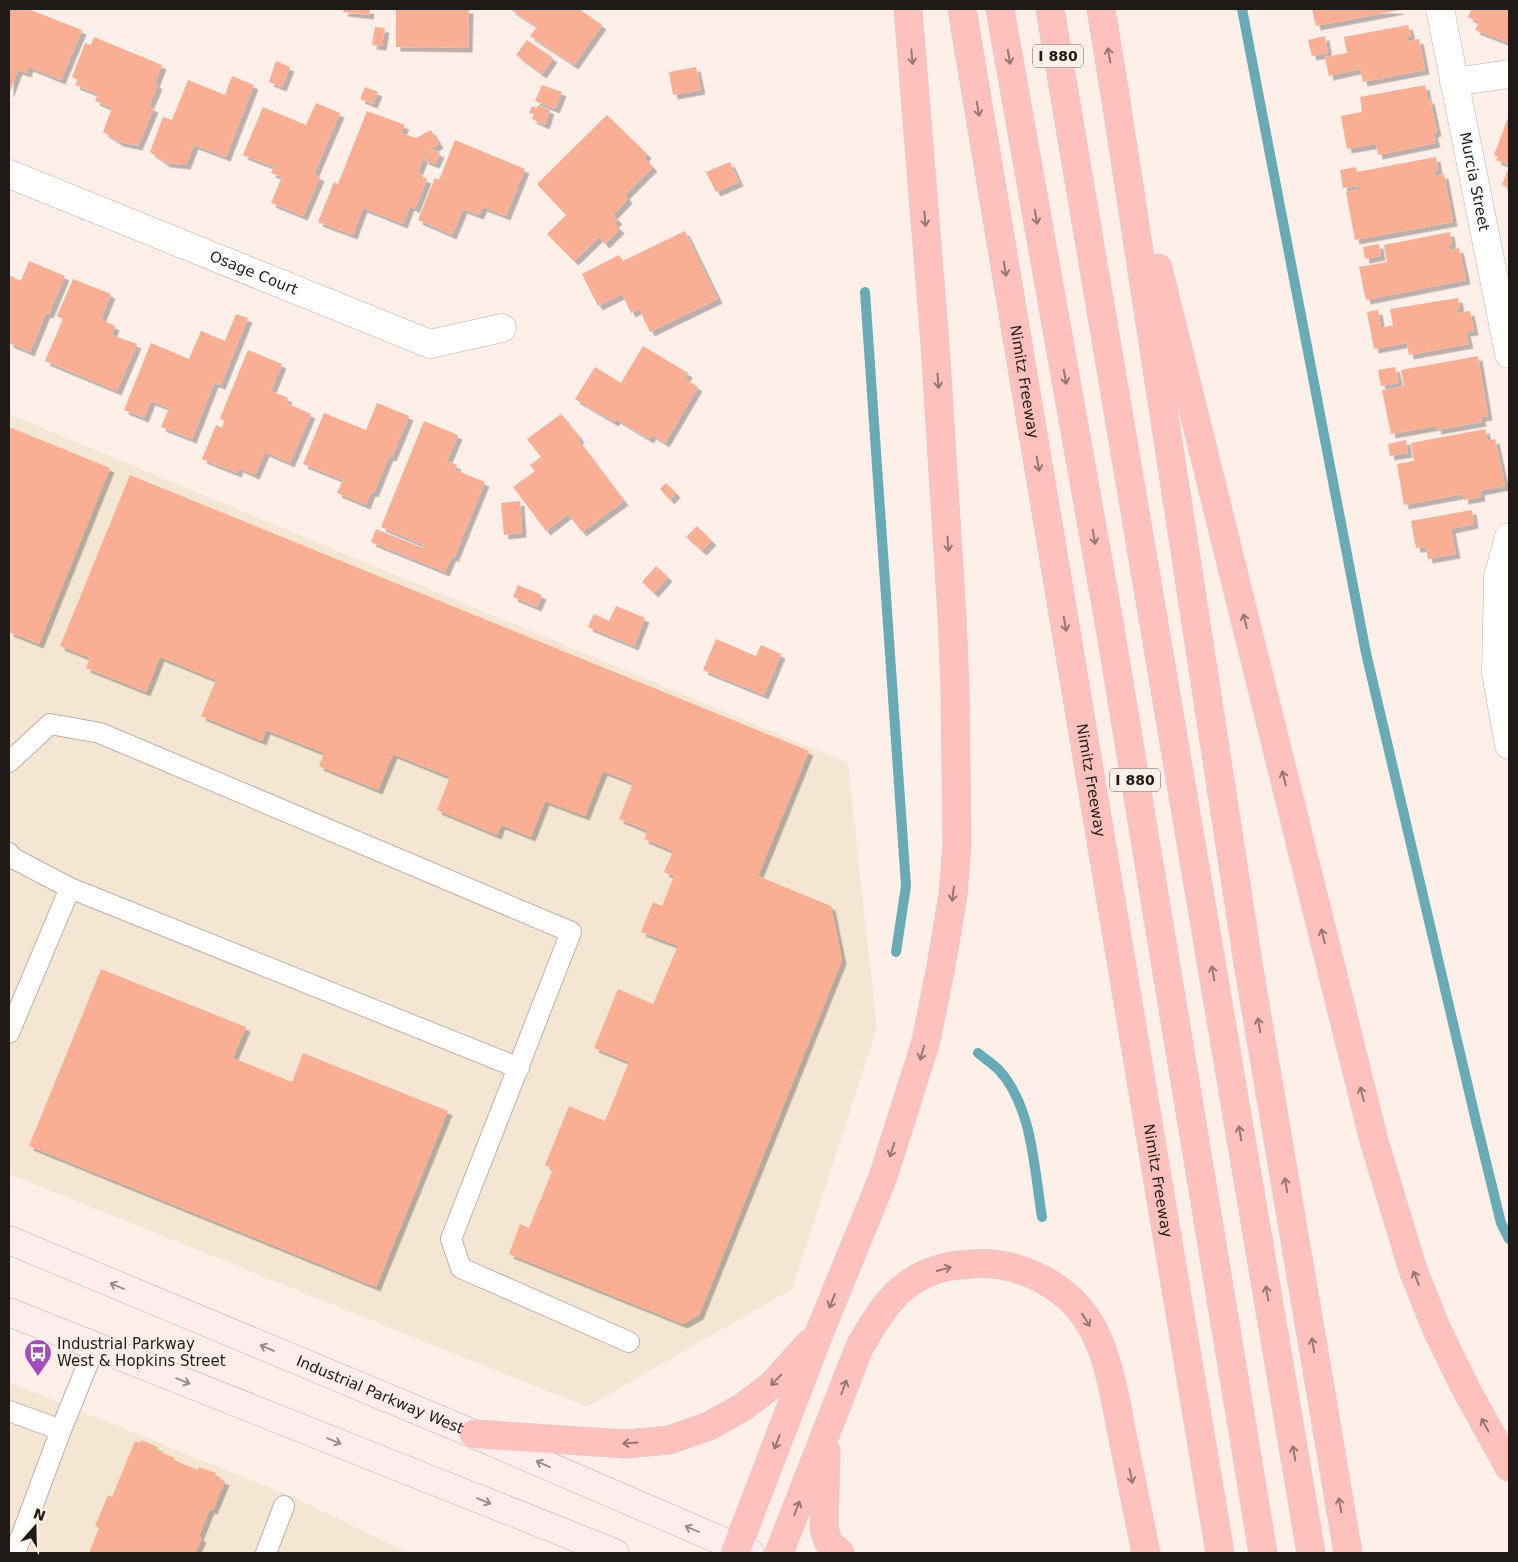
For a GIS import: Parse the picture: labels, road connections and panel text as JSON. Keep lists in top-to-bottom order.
{
  "streets": {
    "highway": ["I 880", "Nimitz Freeway"],
    "main road": ["Industrial Parkway West"],
    "street": ["Murcia Street", "Osage Court"]
  },
  "places": {
    "bus stop": ["Industrial Parkway West & Hopkins Street"]
  },
  "north": "top"
}
